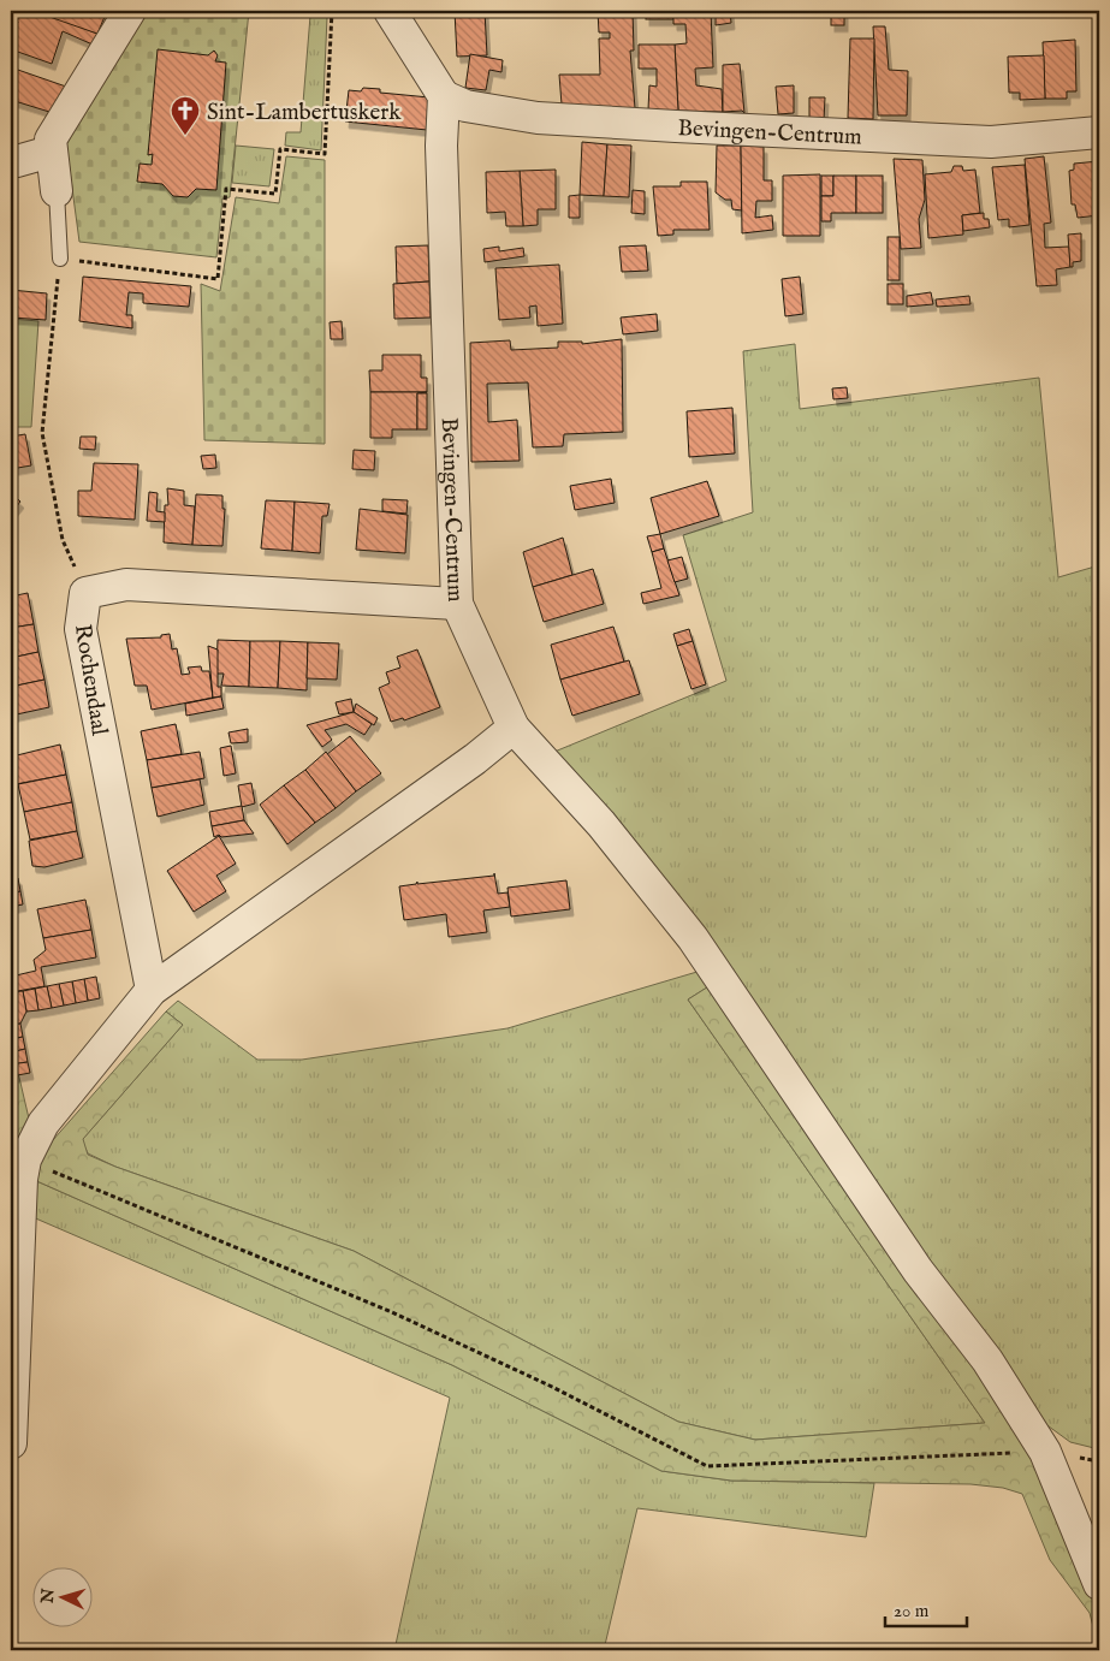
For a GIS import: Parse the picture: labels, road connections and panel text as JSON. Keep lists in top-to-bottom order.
{
  "streets": {
    "street": ["Bevingen-Centrum", "Rochendaal"]
  },
  "crossings": [
    ["Bevingen-Centrum", "Rochendaal"]
  ],
  "places": {
    "church": ["Sint-Lambertuskerk"]
  },
  "scale_bar": "20 m",
  "north": "left"
}
